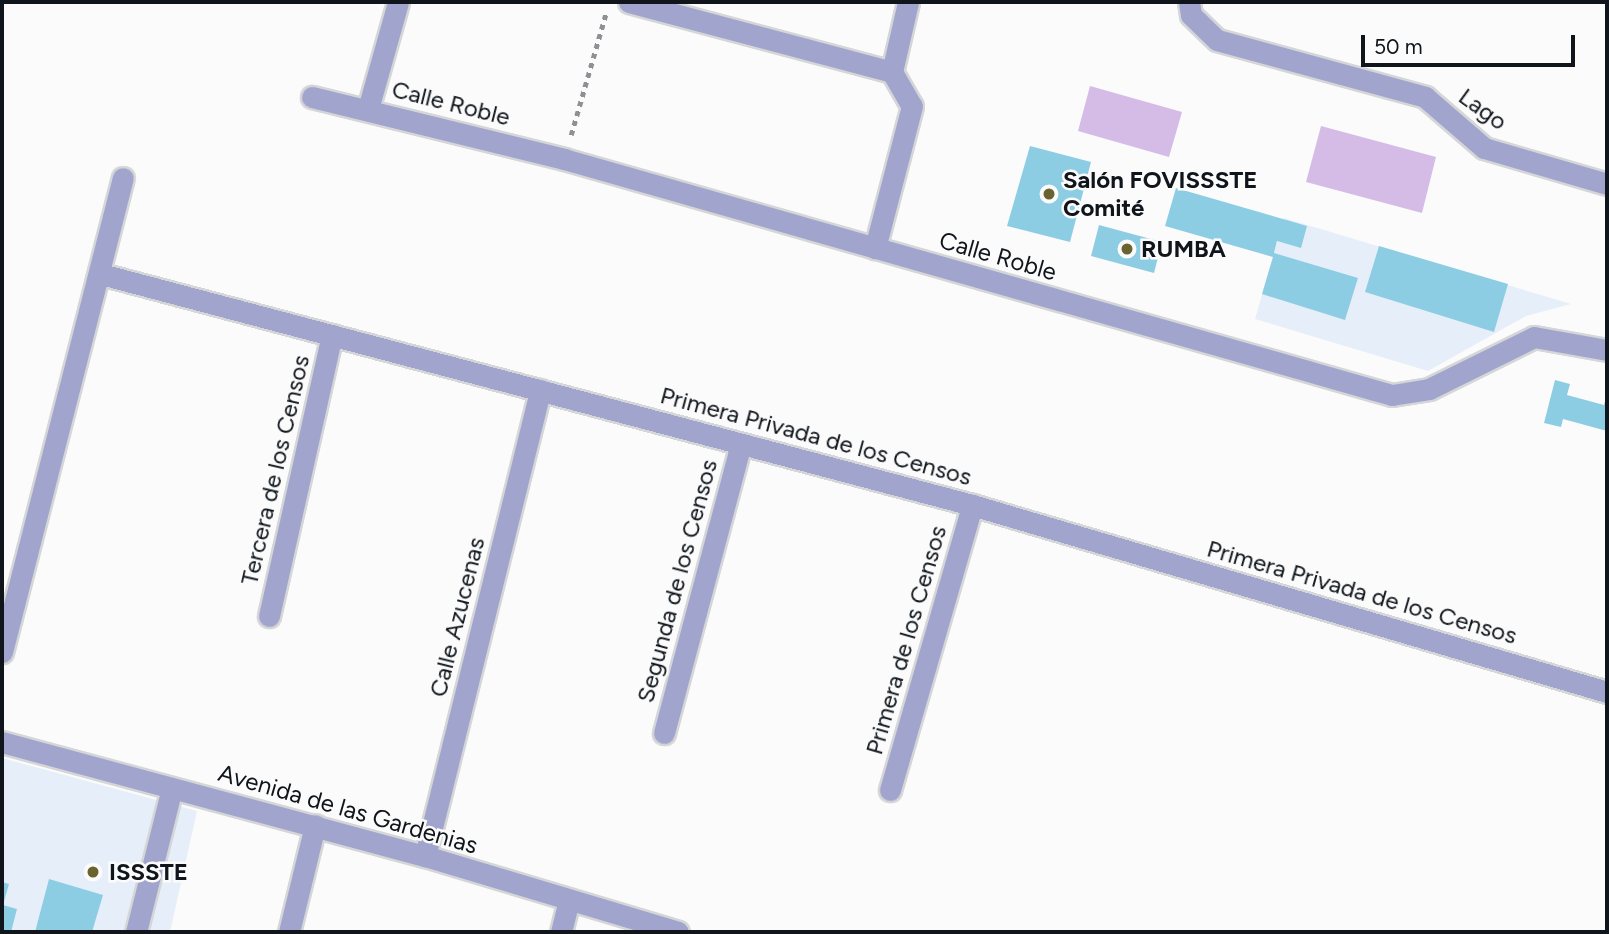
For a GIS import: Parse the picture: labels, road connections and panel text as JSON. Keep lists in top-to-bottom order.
{
  "streets": {
    "street": [
      "Calle Roble",
      "Lago",
      "Primera Privada de los Censos",
      "Tercera de los Censos",
      "Segunda de los Censos",
      "Calle Azucenas",
      "Primera de los Censos",
      "Avenida de las Gardenias"
    ]
  },
  "crossings": [
    ["Primera Privada de los Censos", "Tercera de los Censos"],
    ["Primera Privada de los Censos", "Segunda de los Censos"],
    ["Primera Privada de los Censos", "Calle Azucenas"],
    ["Primera Privada de los Censos", "Primera de los Censos"],
    ["Calle Azucenas", "Avenida de las Gardenias"]
  ],
  "places": ["Salón FOVISSSTE Comité", "RUMBA", "ISSSTE"],
  "scale_bar": "50 m"
}
